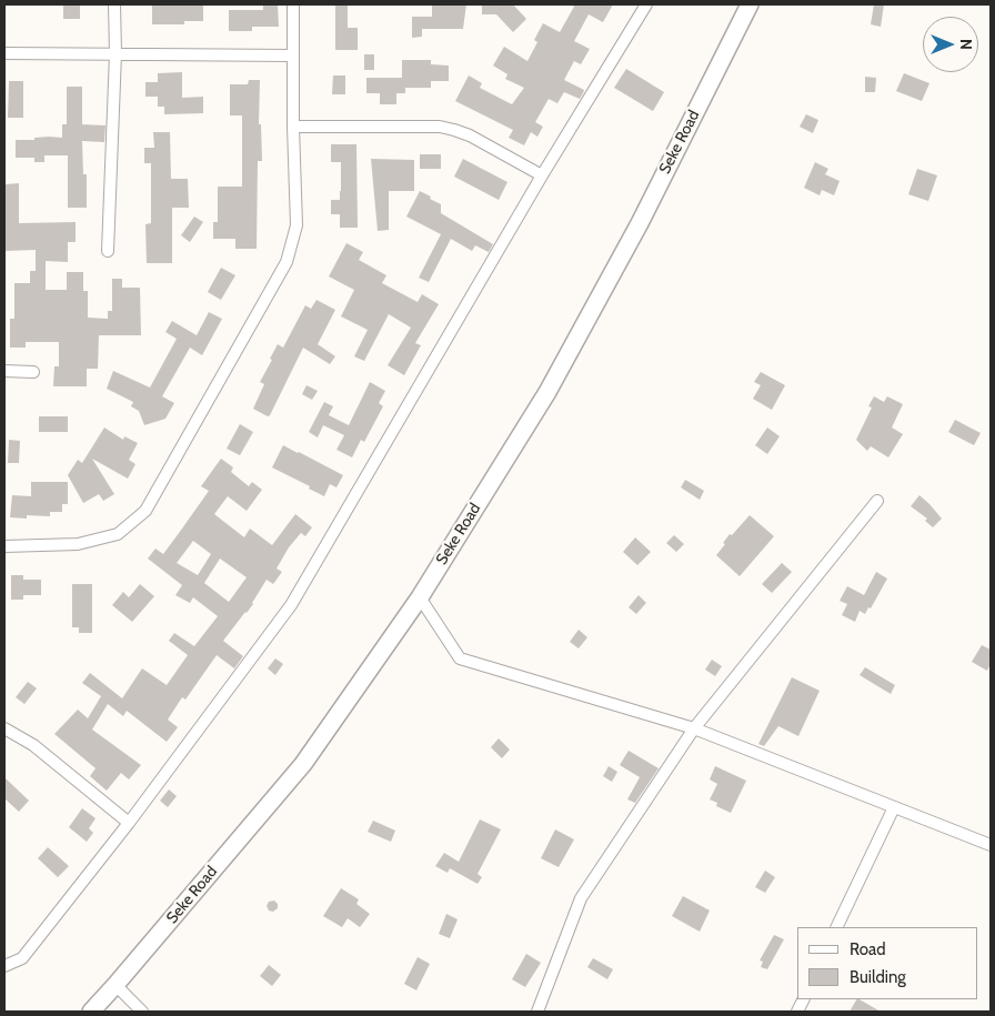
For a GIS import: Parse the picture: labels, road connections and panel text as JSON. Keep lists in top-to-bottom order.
{
  "streets": {
    "main road": ["Seke Road"]
  },
  "legend": ["Road", "Building"],
  "north": "right"
}
